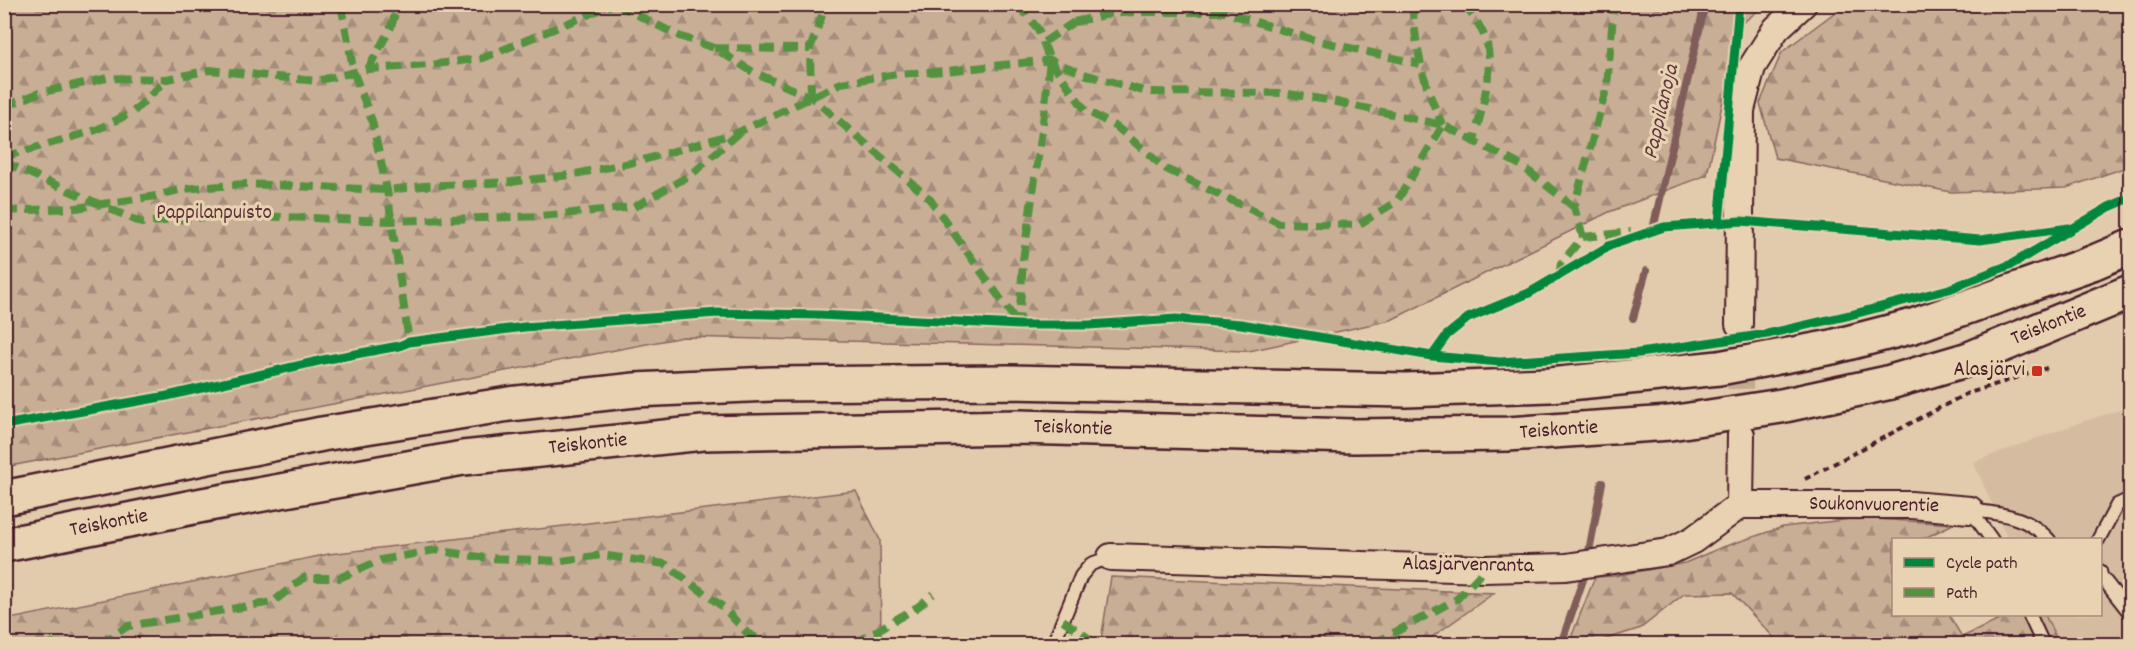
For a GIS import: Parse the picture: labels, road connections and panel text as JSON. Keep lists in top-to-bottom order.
{
  "streets": {
    "highway": ["Teiskontie"],
    "street": ["Soukonvuorentie", "Alasjärvenranta"]
  },
  "crossings": [
    ["Soukonvuorentie", "Alasjärvenranta"]
  ],
  "water": ["Pappilanoja"],
  "parks": ["Pappilanpuisto"],
  "places": {
    "transit": ["Alasjärvi"]
  },
  "legend": ["Cycle path", "Path"]
}
